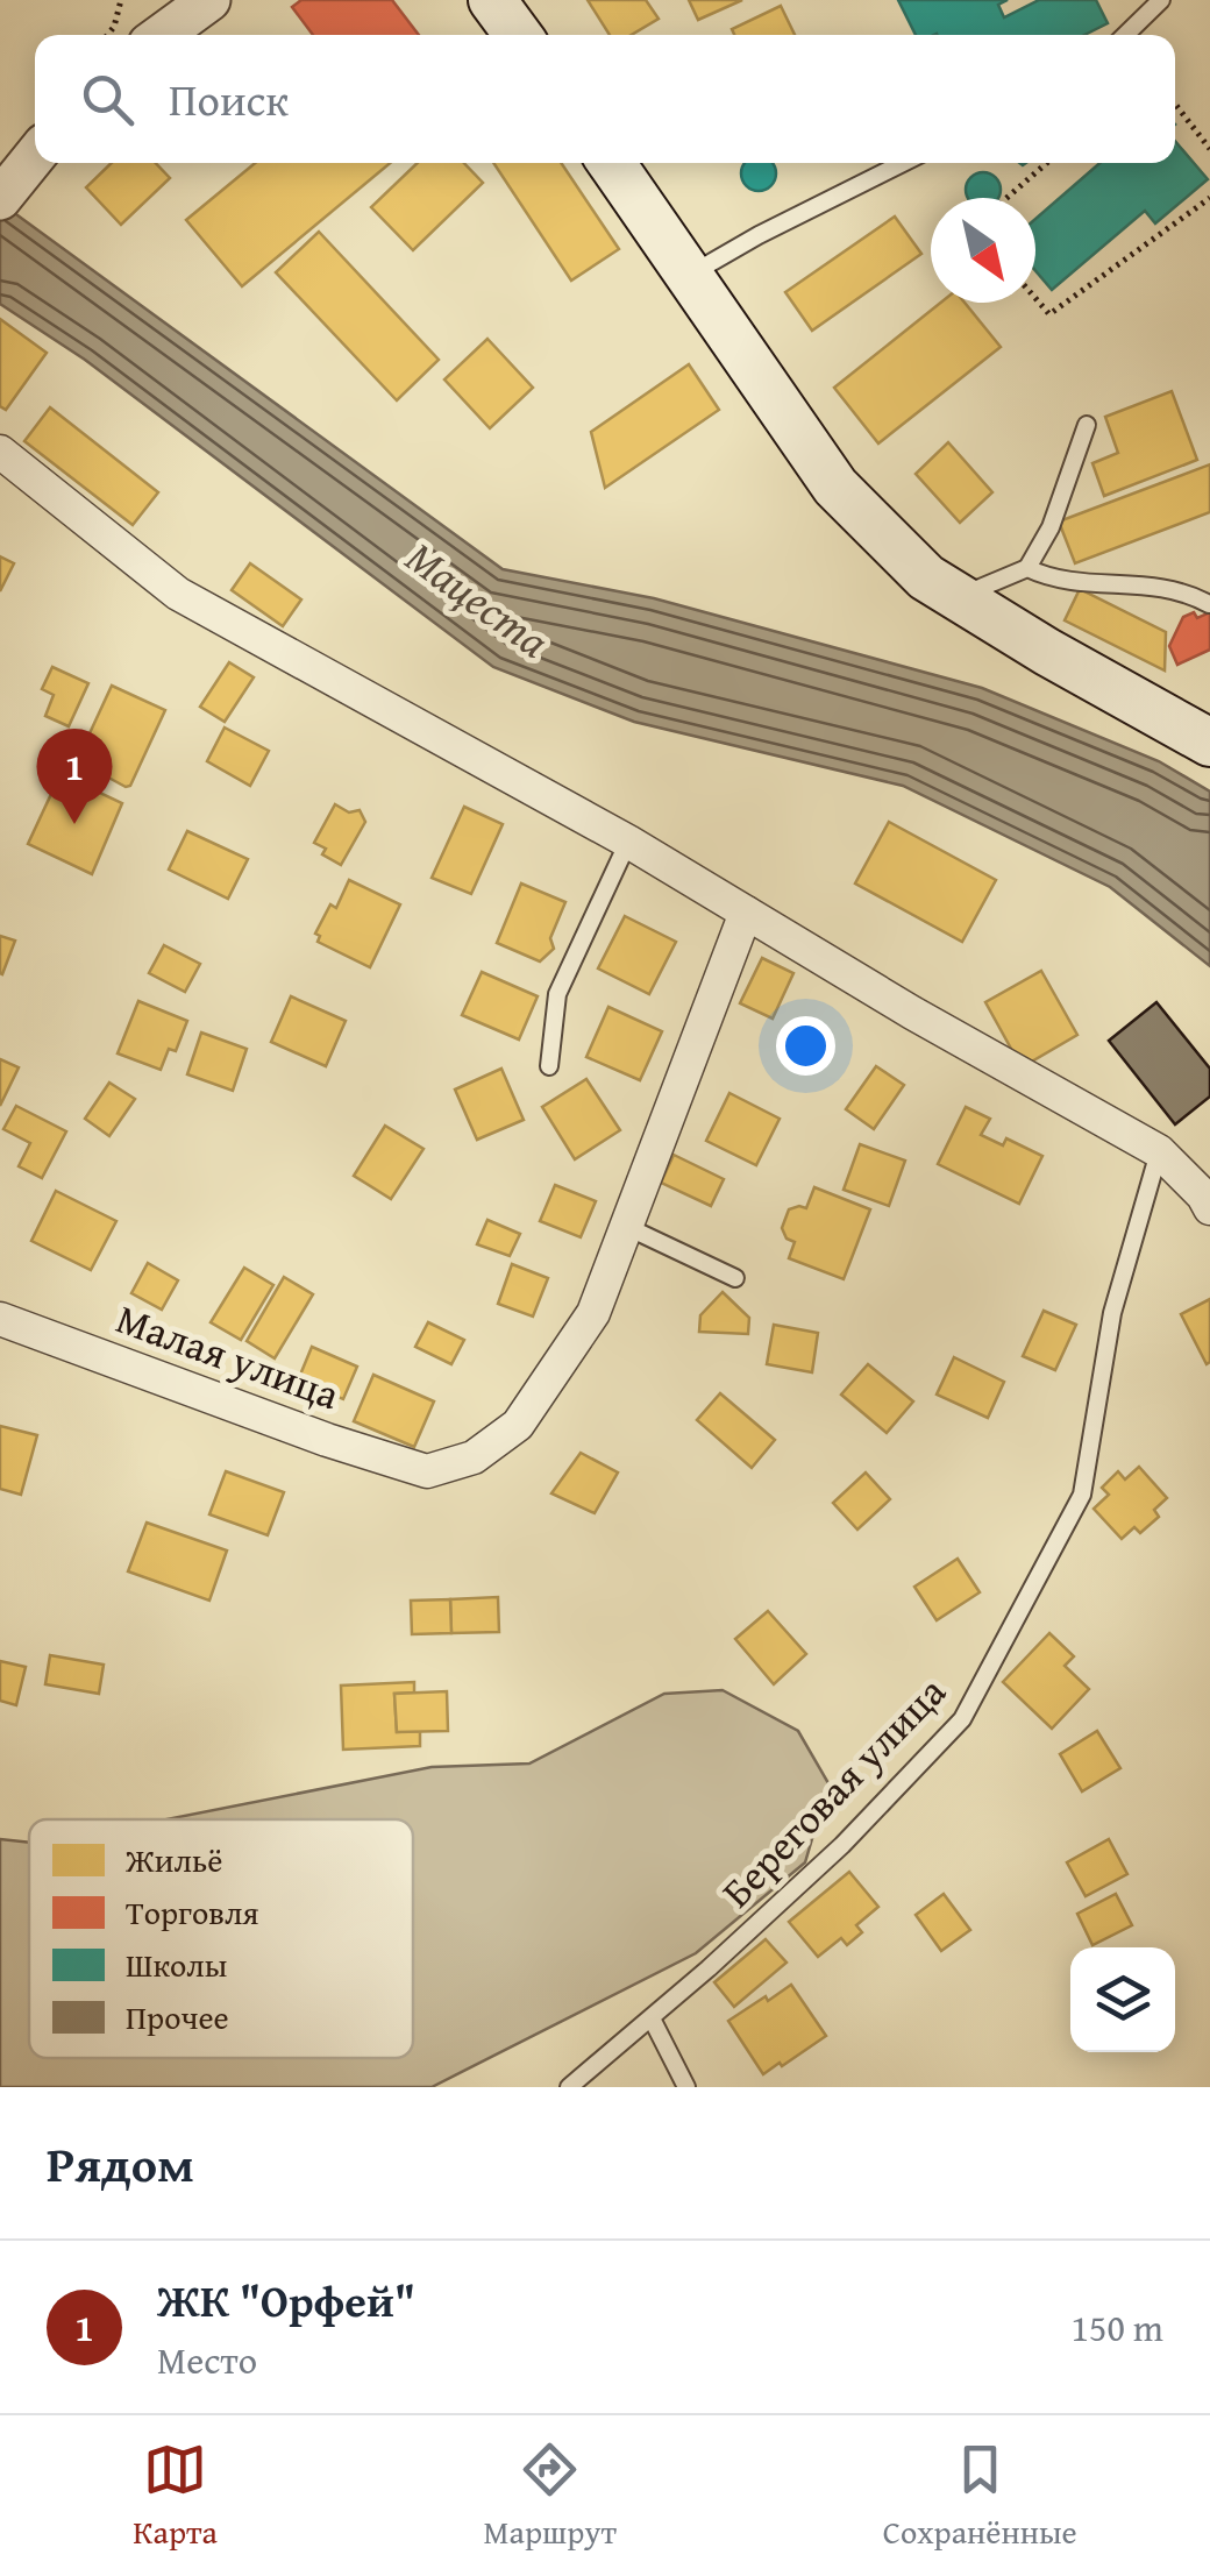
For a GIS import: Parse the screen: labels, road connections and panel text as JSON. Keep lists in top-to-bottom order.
{
  "streets": {
    "street": ["Малая улица"],
    "lane": ["Береговая улица"]
  },
  "water": ["Мацеста"],
  "legend": [
    "Жильё",
    "Торговля",
    "Школы",
    "Прочее"
  ],
  "north": "bottom right",
  "page": {
    "search": "Поиск",
    "pins": "1",
    "heading": "Рядом",
    "list": [
      {
        "mark": "1",
        "name": "ЖК \"Орфей\"",
        "note": "Место",
        "value": "150 m"
      }
    ],
    "nav": ["Карта", "Маршрут", "Сохранённые"]
  }
}
